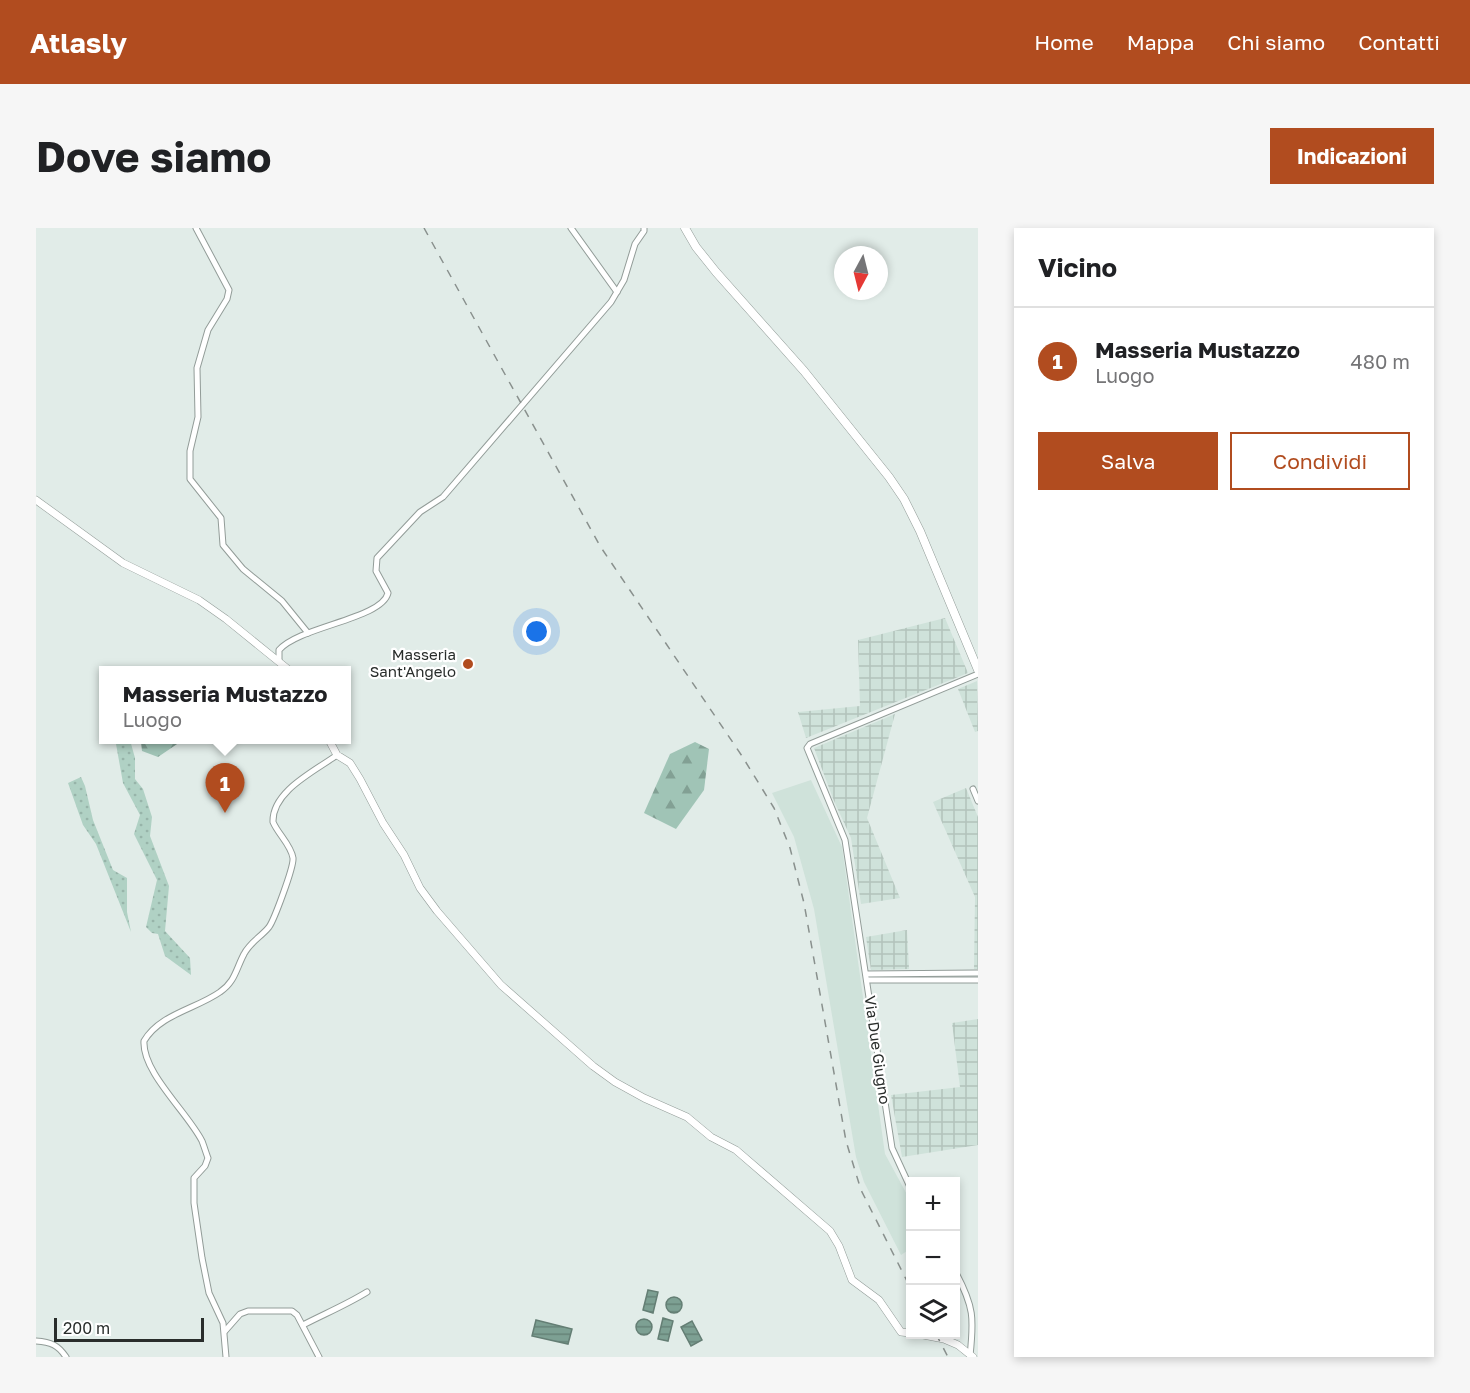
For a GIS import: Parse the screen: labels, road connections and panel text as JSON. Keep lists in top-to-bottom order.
{
  "streets": {
    "street": ["Via Due Giugno"]
  },
  "places": ["Masseria Sant'Angelo"],
  "scale_bar": "200 m",
  "north": "bottom",
  "page": {
    "header": "Atlasly",
    "nav": [
      "Home",
      "Mappa",
      "Chi siamo",
      "Contatti"
    ],
    "buttons": [
      "Indicazioni",
      ["Salva", "Condividi"]
    ],
    "title": "Dove siamo",
    "heading": "Vicino",
    "list": [
      {
        "mark": "1",
        "name": "Masseria Mustazzo",
        "note": "Luogo",
        "value": "480 m"
      }
    ],
    "popup": ["Masseria Mustazzo", "Luogo"],
    "pins": "1",
    "map_buttons": ["+", "−"],
    "scale": "200 m"
  }
}
